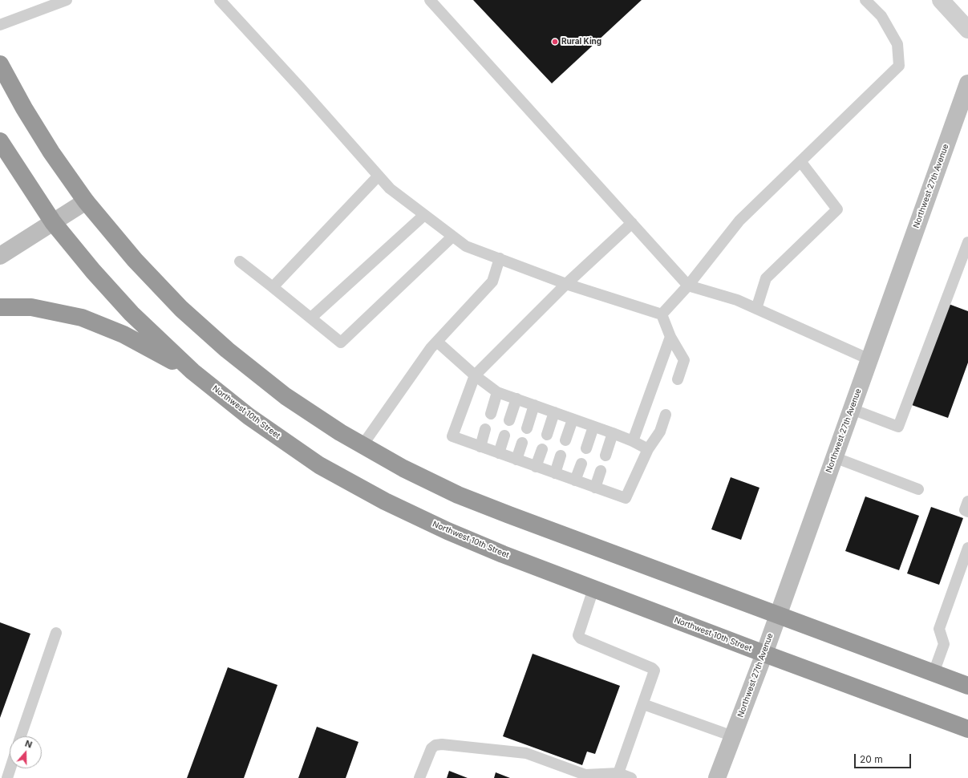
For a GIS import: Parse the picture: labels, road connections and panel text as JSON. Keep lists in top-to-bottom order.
{
  "streets": {
    "highway": ["Northwest 10th Street"],
    "street": ["Northwest 27th Avenue"]
  },
  "crossings": [
    ["Northwest 27th Avenue", "Northwest 10th Street"]
  ],
  "places": ["Rural King"],
  "scale_bar": "20 m",
  "north": "top"
}
